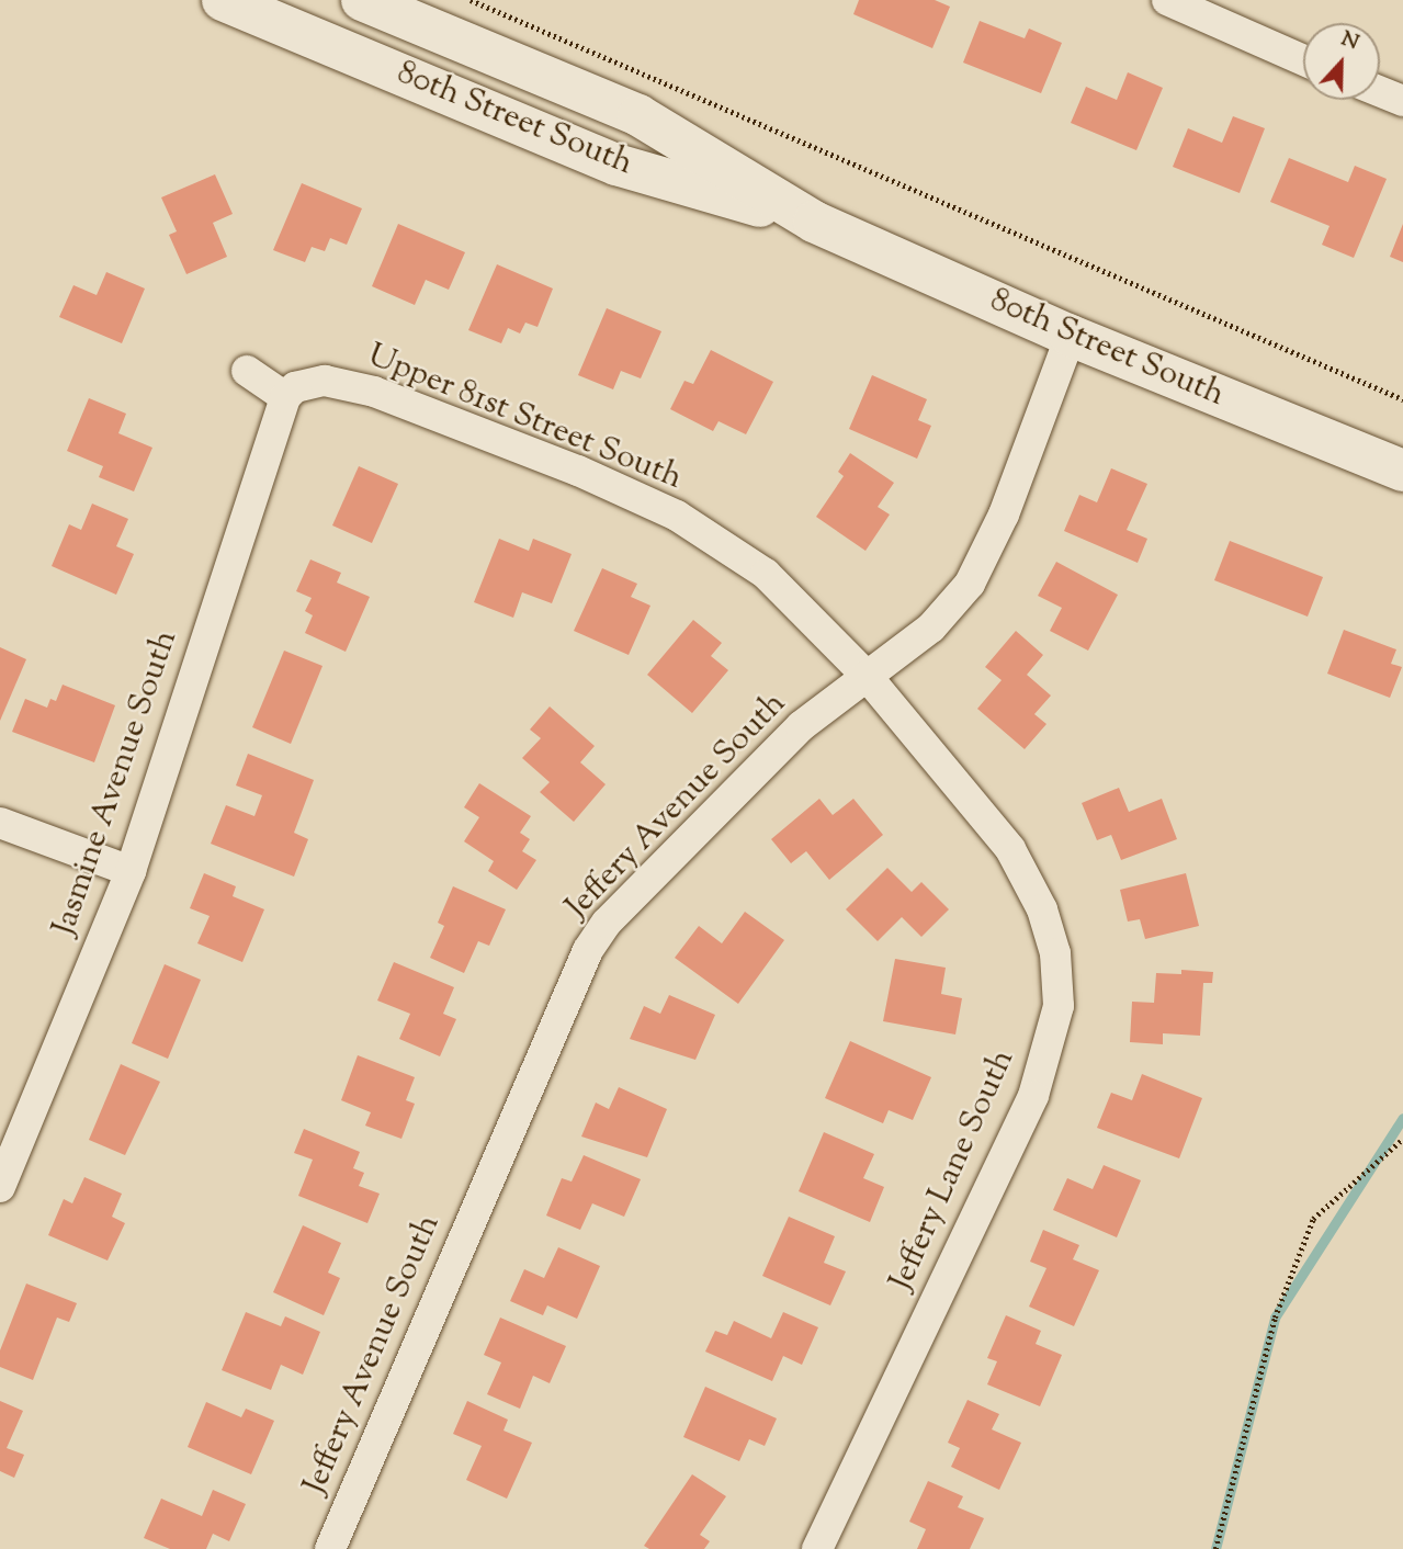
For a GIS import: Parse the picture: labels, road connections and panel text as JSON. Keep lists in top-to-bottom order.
{
  "streets": {
    "main road": ["80th Street South"],
    "street": [
      "Upper 81st Street South",
      "Jasmine Avenue South",
      "Jeffery Avenue South",
      "Jeffery Lane South"
    ]
  },
  "crossings": [
    ["80th Street South", "Jeffery Avenue South"],
    ["Upper 81st Street South", "Jasmine Avenue South"],
    ["Upper 81st Street South", "Jeffery Avenue South"],
    ["Upper 81st Street South", "Jeffery Lane South"],
    ["Jeffery Avenue South", "Jeffery Lane South"]
  ],
  "north": "top"
}
